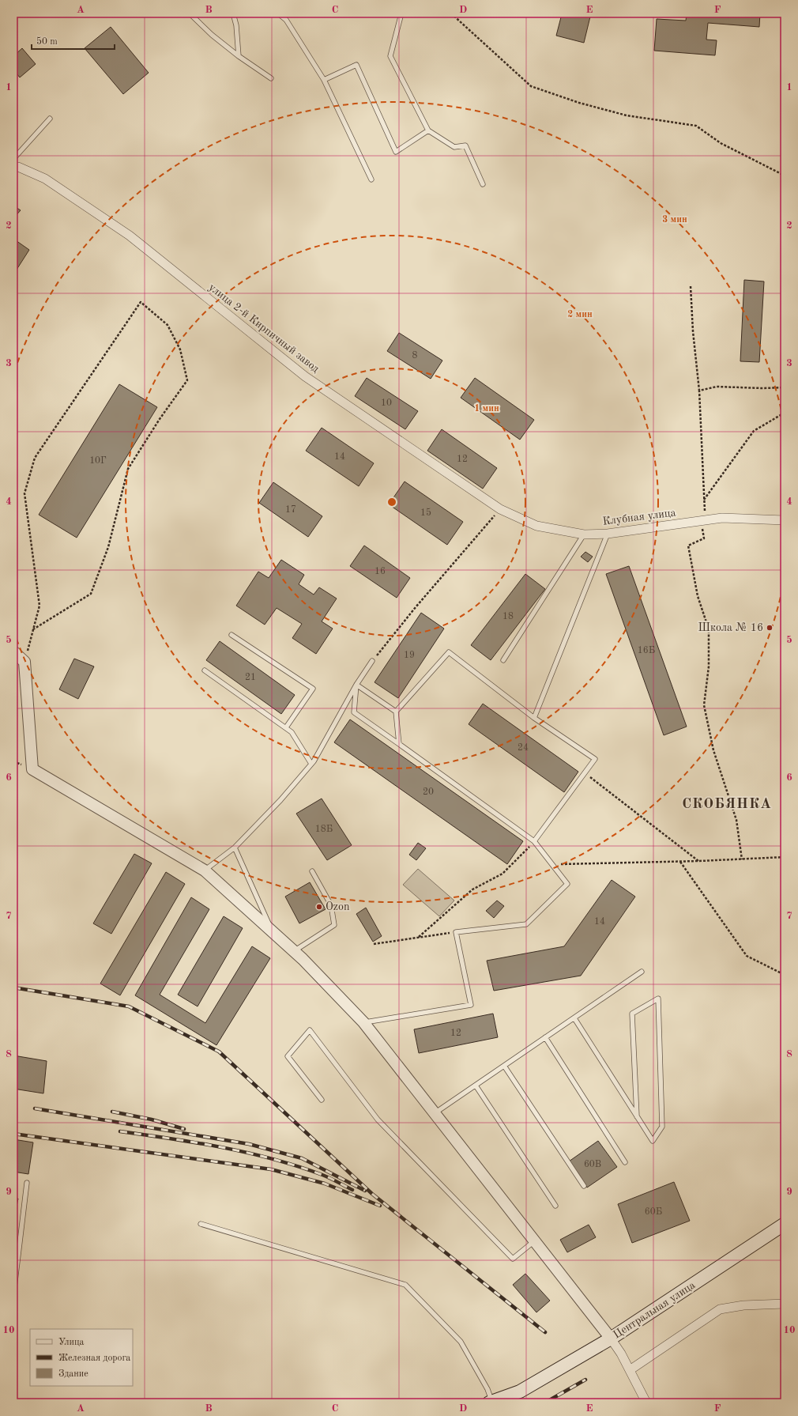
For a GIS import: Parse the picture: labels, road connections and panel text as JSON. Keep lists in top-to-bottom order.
{
  "streets": {
    "main road": ["Центральная улица"],
    "street": ["улица 2-й Кирпичный завод", "Клубная улица"]
  },
  "crossings": [
    ["улица 2-й Кирпичный завод", "Клубная улица"]
  ],
  "districts": ["СКОБЯНКА"],
  "places": ["Школа № 16", "Ozon"],
  "house_numbers": [
    "8",
    "10",
    "14",
    "12",
    "10Г",
    "17",
    "15",
    "16",
    "18",
    "16Б",
    "19",
    "21",
    "24",
    "20",
    "18Б",
    "14",
    "12",
    "60В",
    "60Б"
  ],
  "legend": ["Улица", "Железная дорога", "Здание"],
  "scale_bar": "50 m",
  "grid": {
    "columns": [
      "A",
      "B",
      "C",
      "D",
      "E",
      "F"
    ],
    "rows": [
      "1",
      "2",
      "3",
      "4",
      "5",
      "6",
      "7",
      "8",
      "9",
      "10"
    ]
  },
  "rings": ["3 мин", "2 мин", "1 мин"]
}
